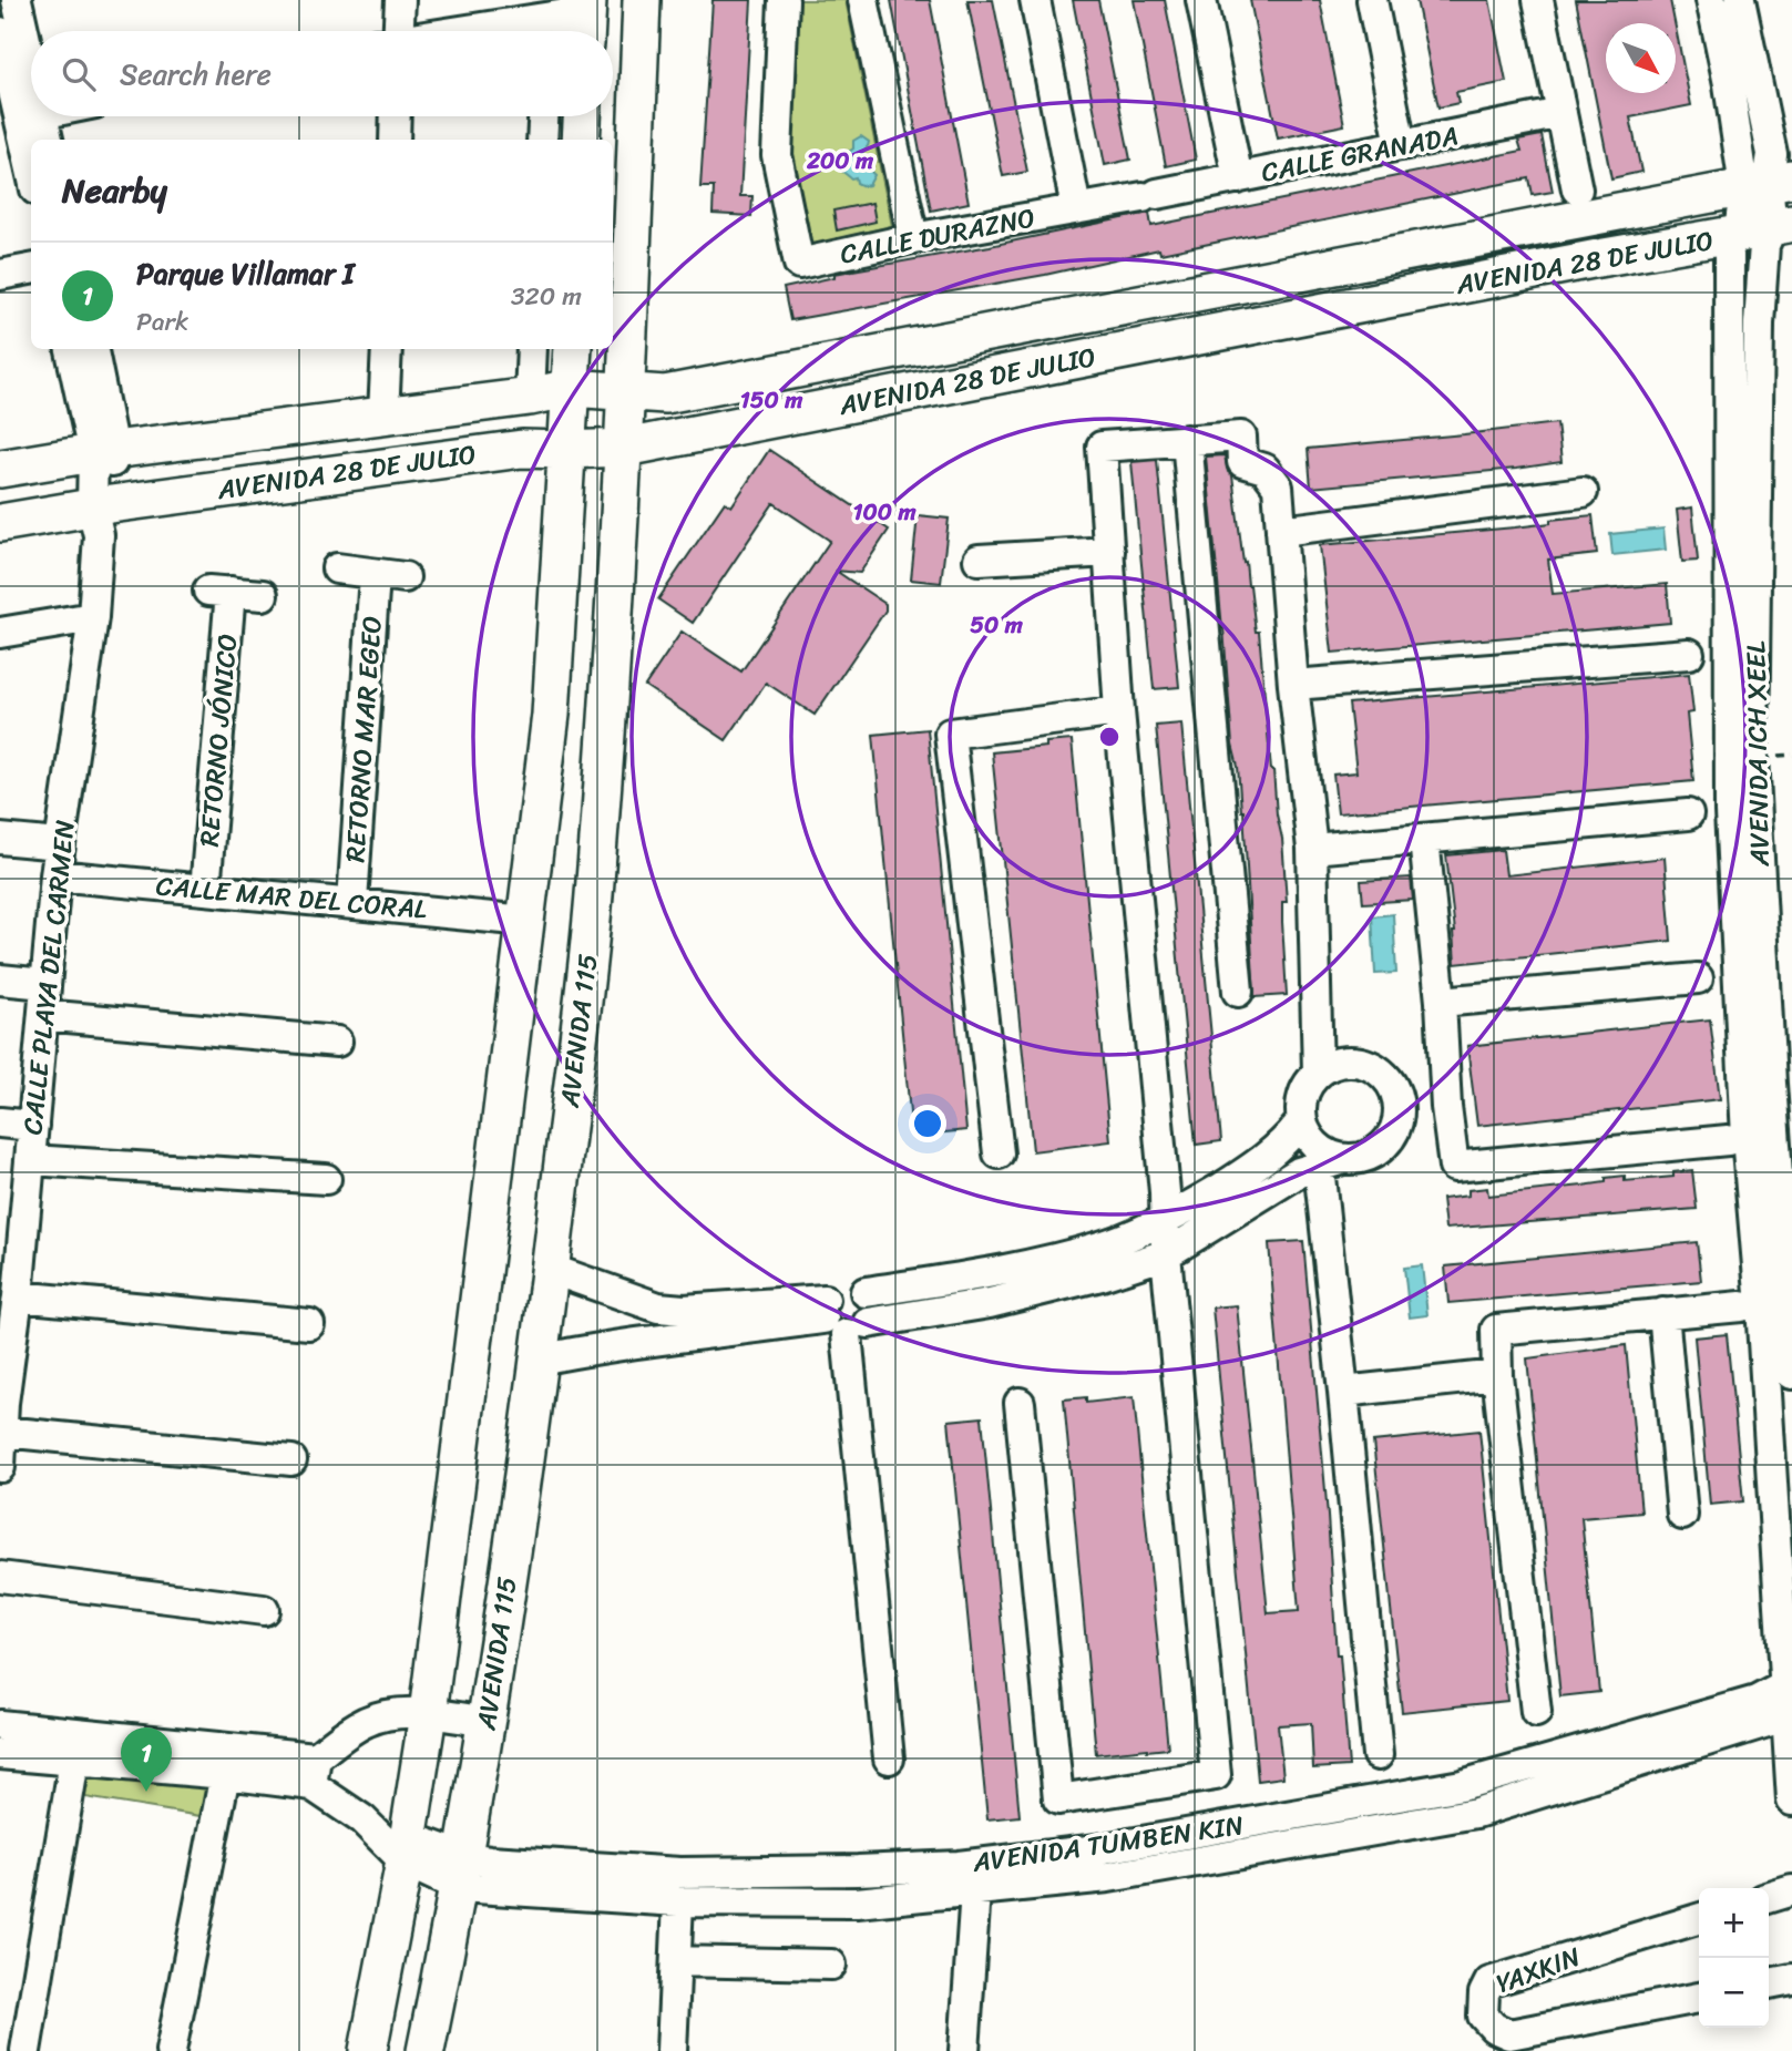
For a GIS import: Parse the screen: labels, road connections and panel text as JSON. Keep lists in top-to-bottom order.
{
  "streets": {
    "main road": ["AVENIDA 28 DE JULIO", "AVENIDA 115"],
    "street": [
      "CALLE GRANADA",
      "CALLE DURAZNO",
      "RETORNO MAR EGEO",
      "RETORNO JÓNICO",
      "AVENIDA ICH XEEL",
      "CALLE MAR DEL CORAL",
      "CALLE PLAYA DEL CARMEN",
      "AVENIDA TUMBEN KIN",
      "YAXKIN"
    ]
  },
  "crossings": [
    ["CALLE GRANADA", "CALLE DURAZNO"],
    ["AVENIDA 28 DE JULIO", "AVENIDA ICH XEEL"],
    ["AVENIDA 28 DE JULIO", "CALLE PLAYA DEL CARMEN"],
    ["AVENIDA 28 DE JULIO", "AVENIDA 115"],
    ["RETORNO MAR EGEO", "CALLE MAR DEL CORAL"],
    ["RETORNO JÓNICO", "CALLE MAR DEL CORAL"],
    ["CALLE MAR DEL CORAL", "CALLE PLAYA DEL CARMEN"],
    ["AVENIDA 115", "AVENIDA TUMBEN KIN"]
  ],
  "north": "bottom right",
  "page": {
    "search": "Search here",
    "heading": "Nearby",
    "list": [
      {
        "mark": "1",
        "name": "Parque Villamar I",
        "note": "Park",
        "value": "320 m"
      }
    ],
    "pins": "1",
    "map_buttons": ["+", "−"]
  },
  "rings": [
    "200 m",
    "150 m",
    "100 m",
    "50 m"
  ]
}
